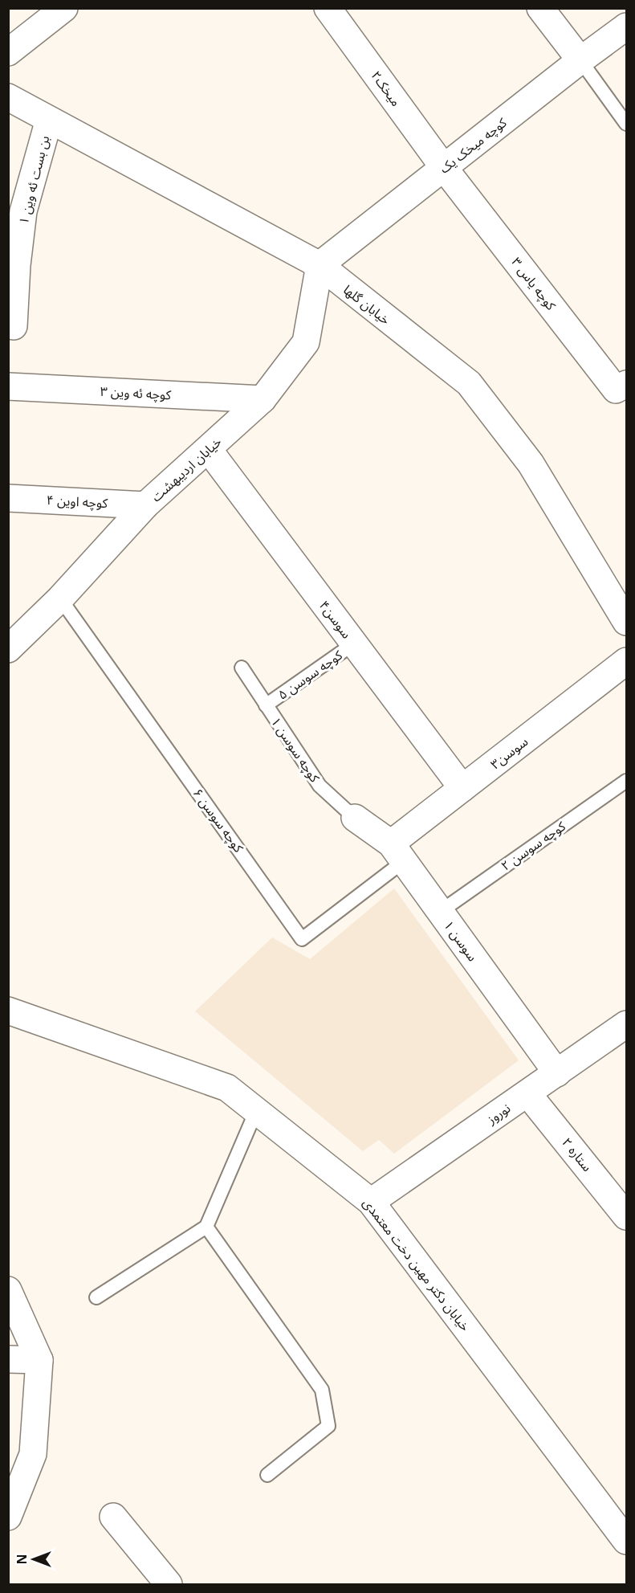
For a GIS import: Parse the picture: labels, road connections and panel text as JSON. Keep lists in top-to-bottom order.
{
  "streets": {
    "street": [
      "میخک۲",
      "کوچه میخک یک",
      "بن بست ئه وین ۱",
      "کوچه یاس ۳",
      "خیابان گلها",
      "کوچه ئه وین ۳",
      "خیابان اردیبهشت",
      "کوچه اوین ۴",
      "سوسن۴",
      "سوسن۳",
      "سوسن ۱",
      "نوروز",
      "ستاره ۲",
      "خیابان دکتر مهین دخت معتمدی"
    ],
    "lane": [
      "کوچه سوسن ۵",
      "کوچه سوسن ۱",
      "کوچه سوسن ۶",
      "کوچه سوسن ۲"
    ]
  },
  "crossings": [
    ["میخک۲", "کوچه میخک یک"],
    ["میخک۲", "کوچه یاس ۳"],
    ["کوچه میخک یک", "کوچه یاس ۳"],
    ["کوچه میخک یک", "خیابان گلها"],
    ["کوچه میخک یک", "خیابان اردیبهشت"],
    ["بن بست ئه وین ۱", "خیابان گلها"],
    ["خیابان گلها", "خیابان اردیبهشت"],
    ["کوچه ئه وین ۳", "خیابان اردیبهشت"],
    ["خیابان اردیبهشت", "کوچه اوین ۴"],
    ["خیابان اردیبهشت", "سوسن۴"],
    ["خیابان اردیبهشت", "کوچه سوسن ۶"],
    ["سوسن۴", "کوچه سوسن ۵"],
    ["سوسن۴", "سوسن۳"],
    ["کوچه سوسن ۵", "کوچه سوسن ۱"],
    ["کوچه سوسن ۱", "سوسن ۱"],
    ["سوسن۳", "کوچه سوسن ۶"],
    ["سوسن۳", "سوسن ۱"],
    ["کوچه سوسن ۶", "سوسن ۱"],
    ["کوچه سوسن ۲", "سوسن ۱"],
    ["سوسن ۱", "نوروز"],
    ["نوروز", "ستاره ۲"],
    ["نوروز", "خیابان دکتر مهین دخت معتمدی"]
  ],
  "north": "left"
}
